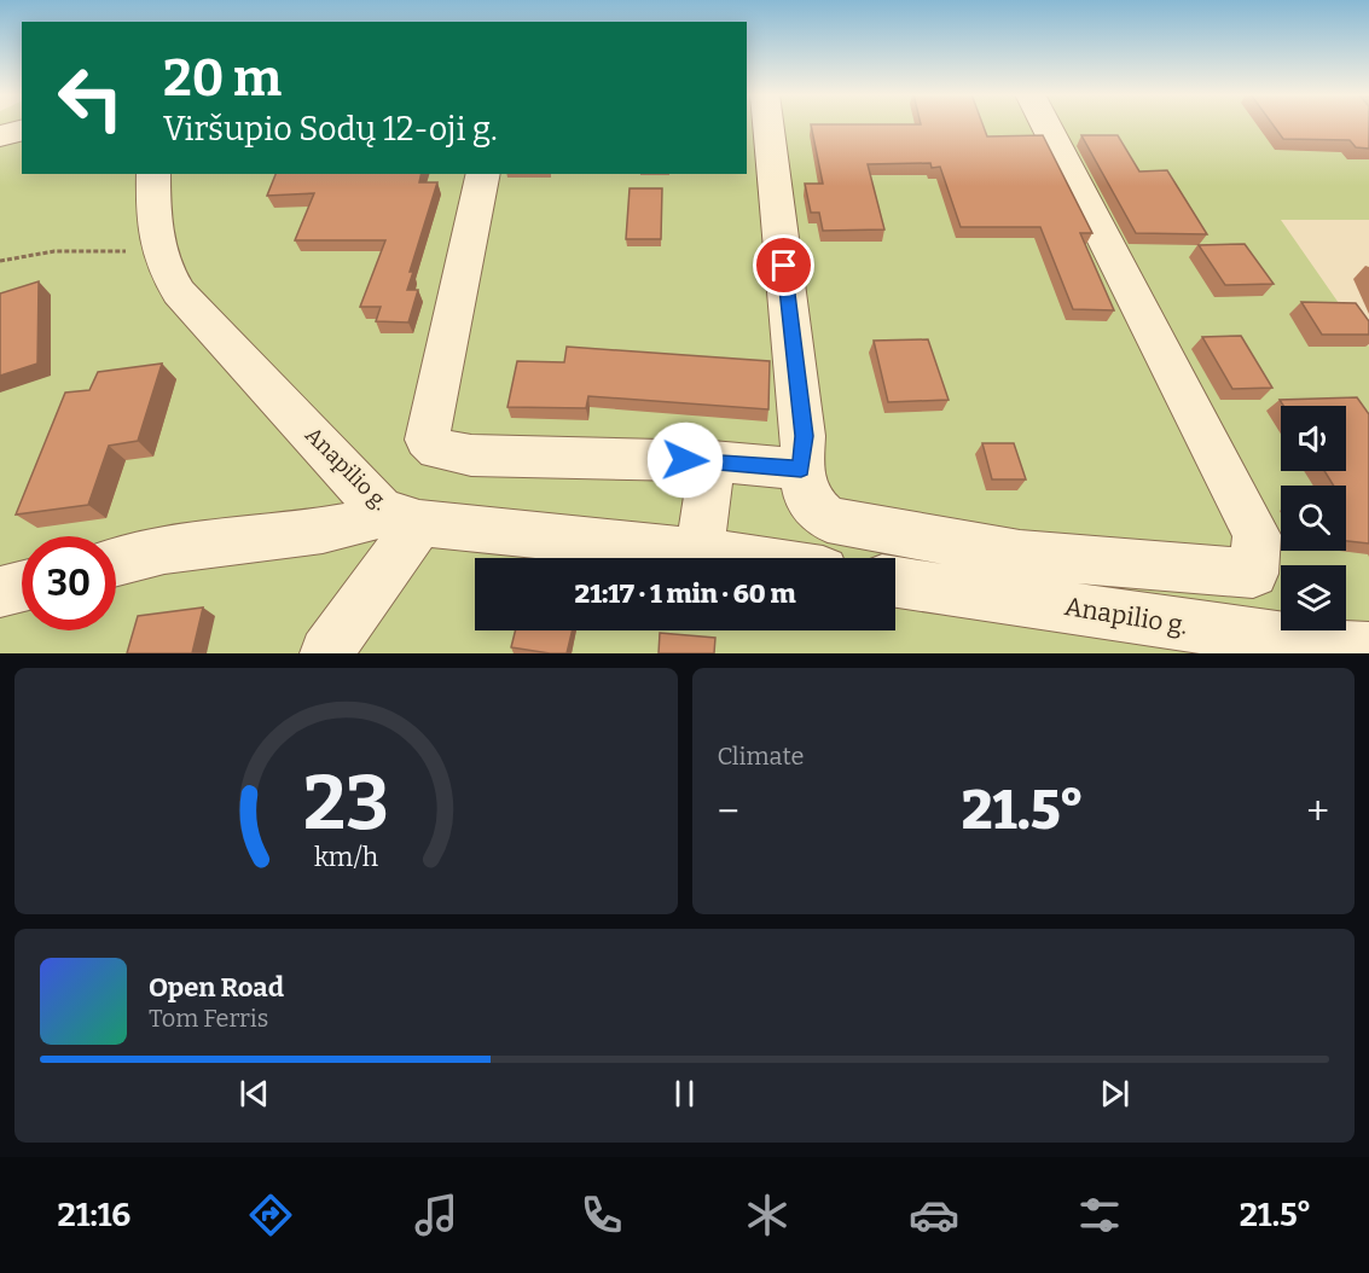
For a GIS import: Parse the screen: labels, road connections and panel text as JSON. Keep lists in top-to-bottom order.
{
  "streets": {
    "street": ["Anapilio g."]
  },
  "page": {
    "turn": ["20 m", "Viršupio Sodų 12-oji g."],
    "limit": "30",
    "trip": "21:17 · 1 min · 60 m",
    "tile": "Climate",
    "heat": ["−", "21.5°", "+"],
    "song": ["Open Road", "Tom Ferris"],
    "tabs": ["21:16", "21.5°"],
    "gauge": ["23", "km/h"]
  }
}
